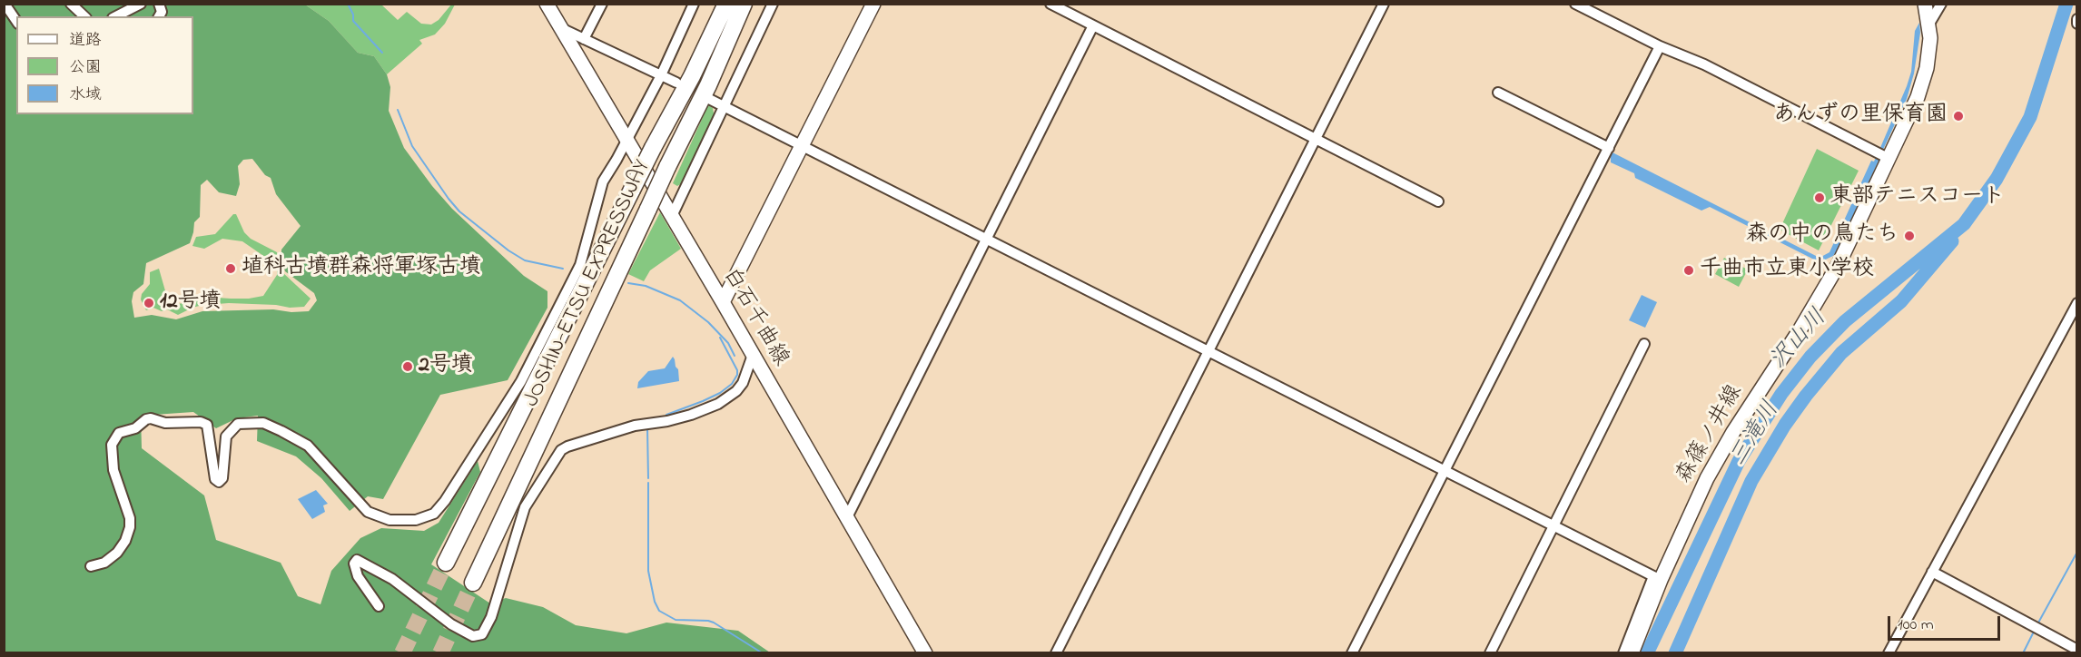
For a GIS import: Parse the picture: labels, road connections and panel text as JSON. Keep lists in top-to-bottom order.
{
  "streets": {
    "highway": ["JOSHIN-ETSU EXPRESSWAY"],
    "main road": ["白石千曲線", "森篠ノ井線"]
  },
  "water": ["沢山川", "三滝川"],
  "places": [
    "あんずの里保育園",
    "東部テニスコート",
    "森の中の鳥たち",
    "埴科古墳群森将軍塚古墳",
    "千曲市立東小学校",
    "12号墳",
    "2号墳"
  ],
  "legend": ["道路", "公園", "水域"],
  "scale_bar": "100 m"
}
